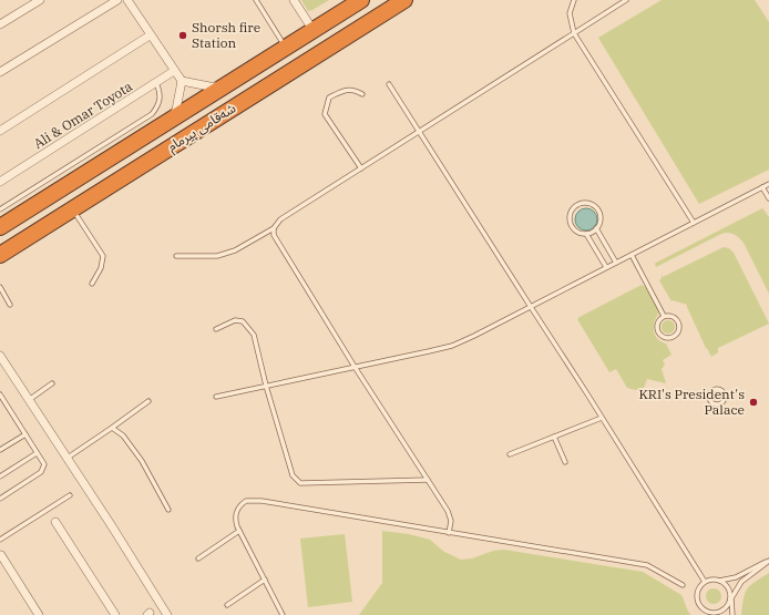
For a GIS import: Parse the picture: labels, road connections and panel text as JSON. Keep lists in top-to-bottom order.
{
  "streets": {
    "highway": ["شەقامی پیرمام"],
    "street": ["Ali & Omar Toyota"]
  },
  "places": ["Shorsh fire Station", "KRI's President's Palace"]
}
